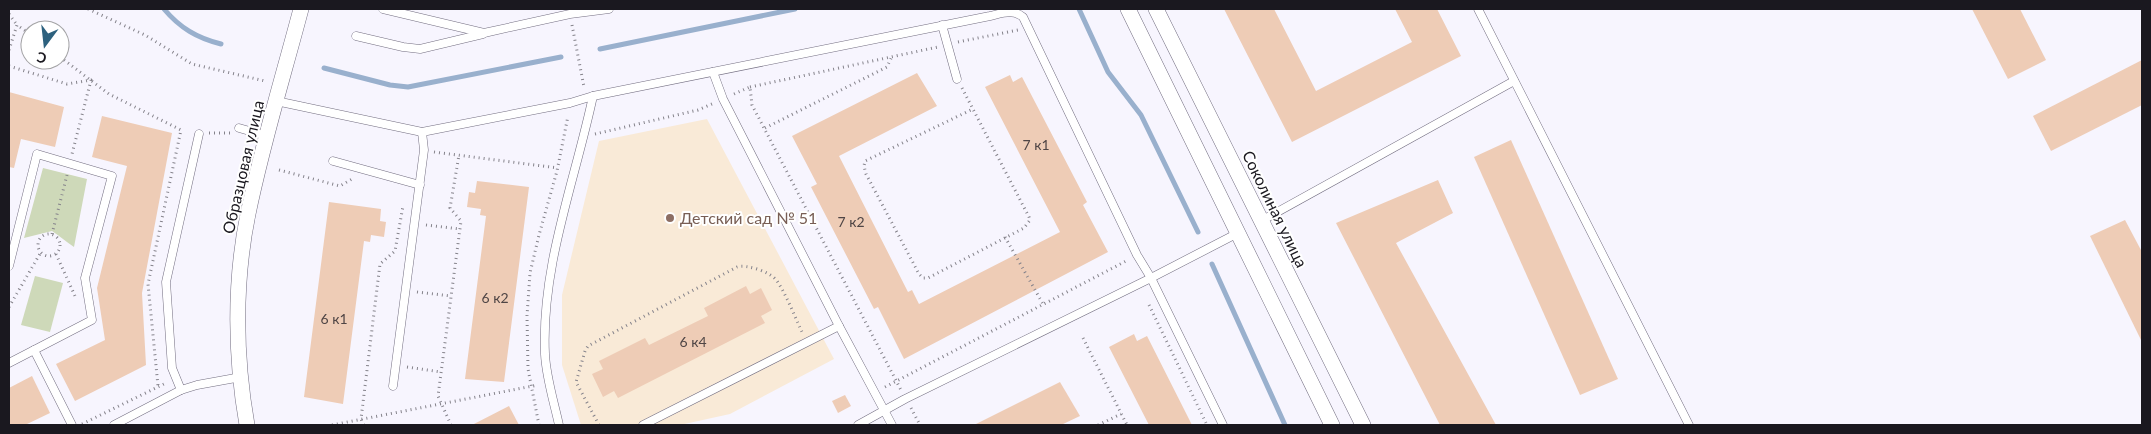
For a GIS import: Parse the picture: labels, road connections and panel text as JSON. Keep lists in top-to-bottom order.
{
  "streets": {
    "street": ["Образцовая улица", "Соколиная улица"]
  },
  "places": ["Детский сад № 51"],
  "house_numbers": [
    "7 к1",
    "7 к2",
    "6 к2",
    "6 к1",
    "6 к4"
  ],
  "north": "bottom"
}
